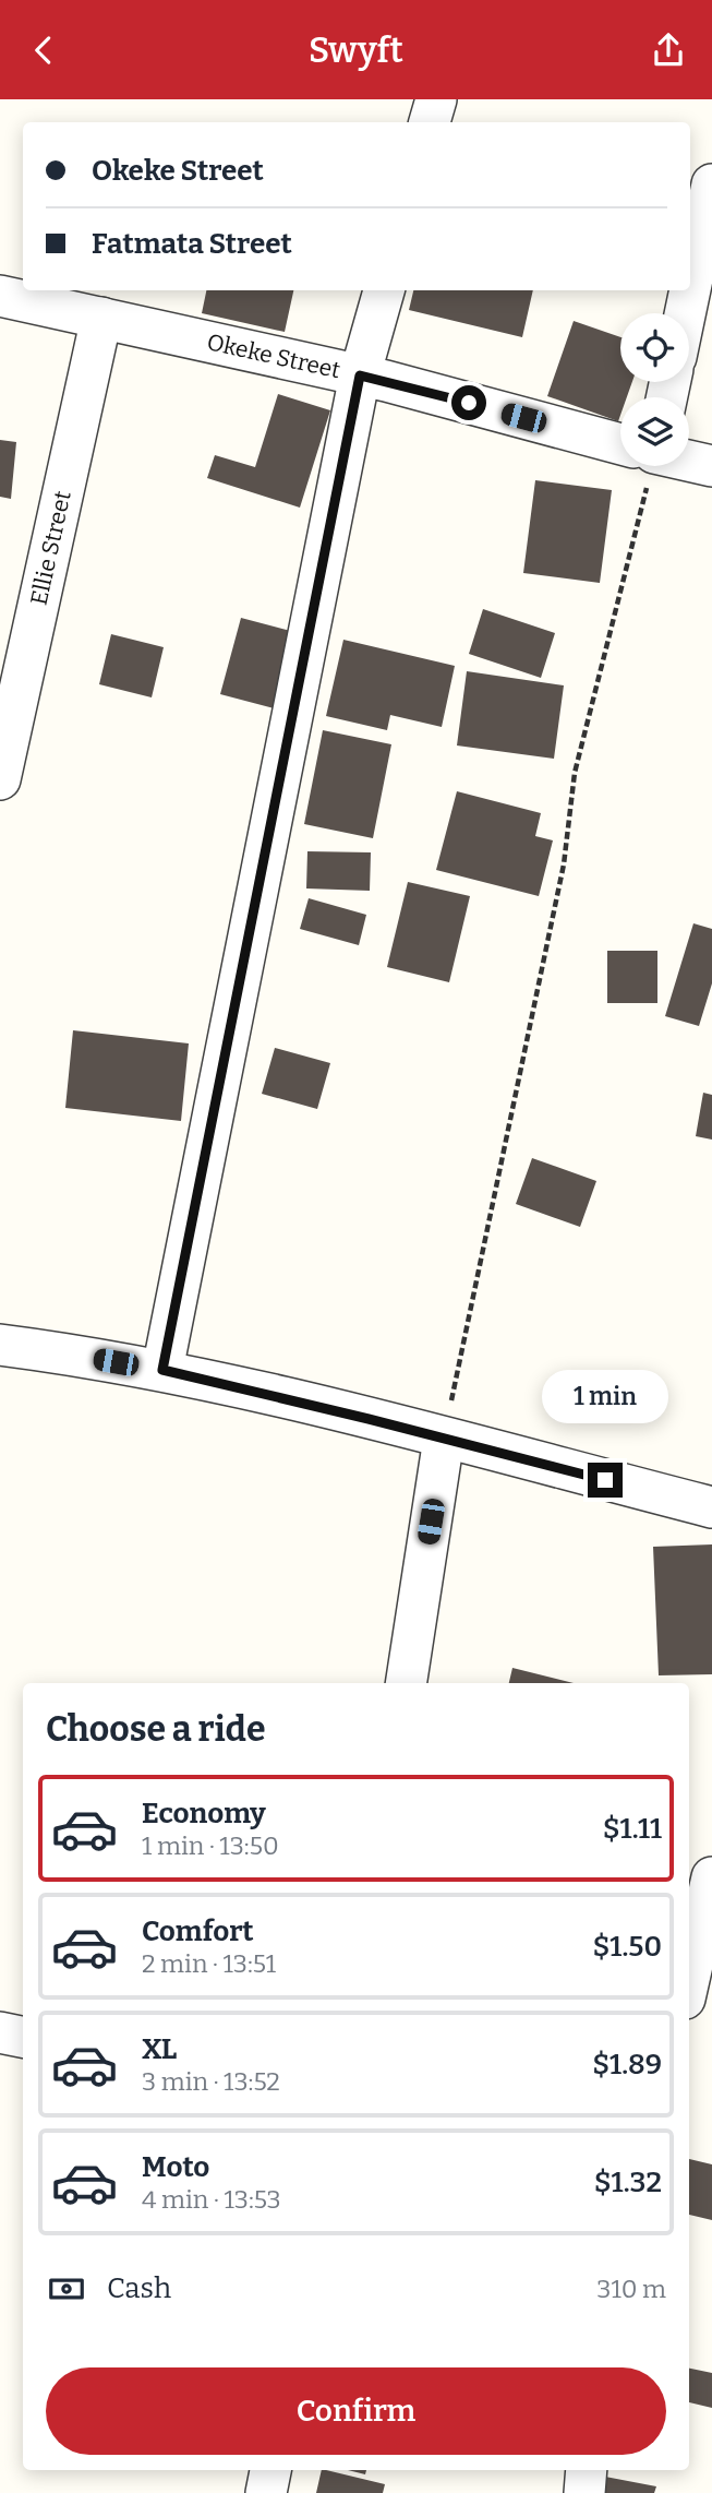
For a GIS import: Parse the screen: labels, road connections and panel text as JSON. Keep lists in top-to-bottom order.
{
  "streets": {
    "street": ["Okeke Street", "Ellie Street"]
  },
  "crossings": [
    ["Okeke Street", "Ellie Street"]
  ],
  "page": {
    "header": "Swyft",
    "banner": ["Okeke Street", "Fatmata Street"],
    "bubble": "1 min",
    "heading": "Choose a ride",
    "list": [
      {
        "name": "Economy",
        "note": "1 min · 13:50",
        "value": "$1.11"
      },
      {
        "name": "Comfort",
        "note": "2 min · 13:51",
        "value": "$1.50"
      },
      {
        "name": "XL",
        "note": "3 min · 13:52",
        "value": "$1.89"
      },
      {
        "name": "Moto",
        "note": "4 min · 13:53",
        "value": "$1.32"
      }
    ],
    "pay": ["Cash", "310 m"],
    "buttons": "Confirm"
  }
}
